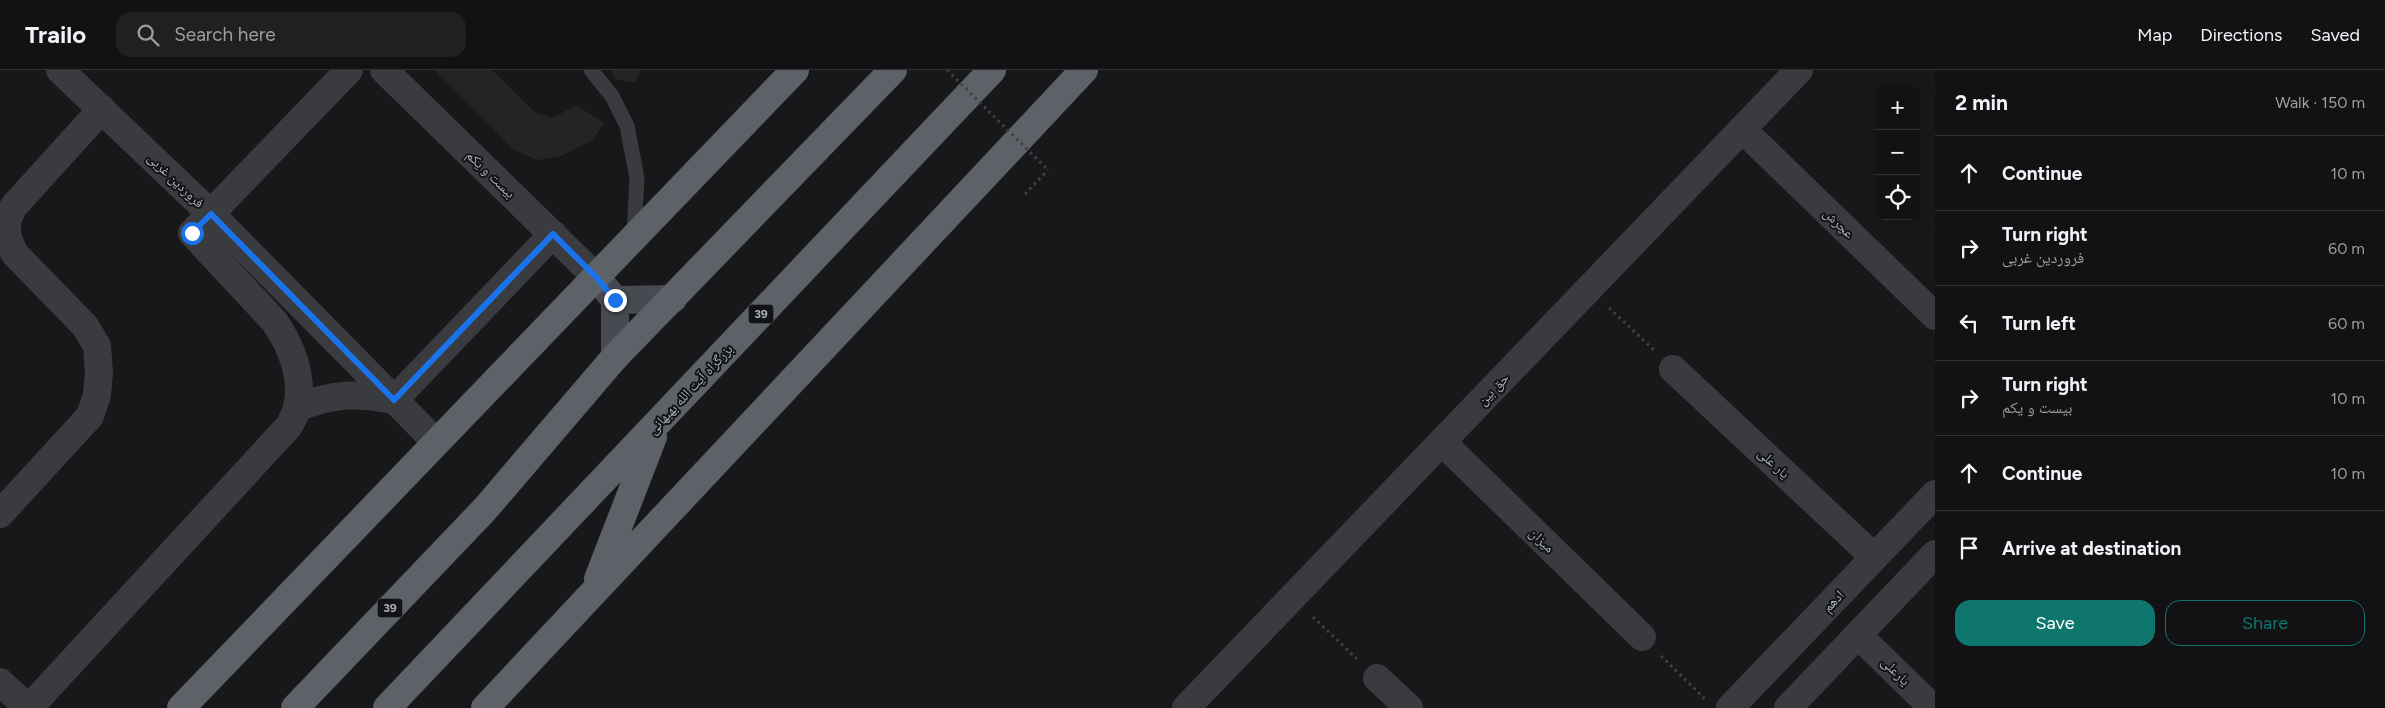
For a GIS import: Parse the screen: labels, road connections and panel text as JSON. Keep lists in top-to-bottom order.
{
  "streets": {
    "highway": ["39", "بزرگراه آیت الله بهبهانی"],
    "street": [
      "بیست و یکم",
      "فروردین غربی",
      "عچرش",
      "حق بین",
      "یار علی",
      "میزان",
      "ادهم",
      "یارعلی"
    ]
  },
  "crossings": [
    ["عچرش", "حق بین"],
    ["حق بین", "میزان"],
    ["یار علی", "ادهم"]
  ],
  "page": {
    "header": "Trailo",
    "search": "Search here",
    "nav": ["Map", "Directions", "Saved"],
    "heading": ["2 min", "Walk · 150 m"],
    "map_buttons": ["+", "−"],
    "list": [
      ["Continue", "10 m"],
      ["Turn right", "فروردین غربی", "60 m"],
      ["Turn left", "60 m"],
      ["Turn right", "بیست و یکم", "10 m"],
      ["Continue", "10 m"],
      "Arrive at destination"
    ],
    "buttons": ["Save", "Share"]
  }
}
